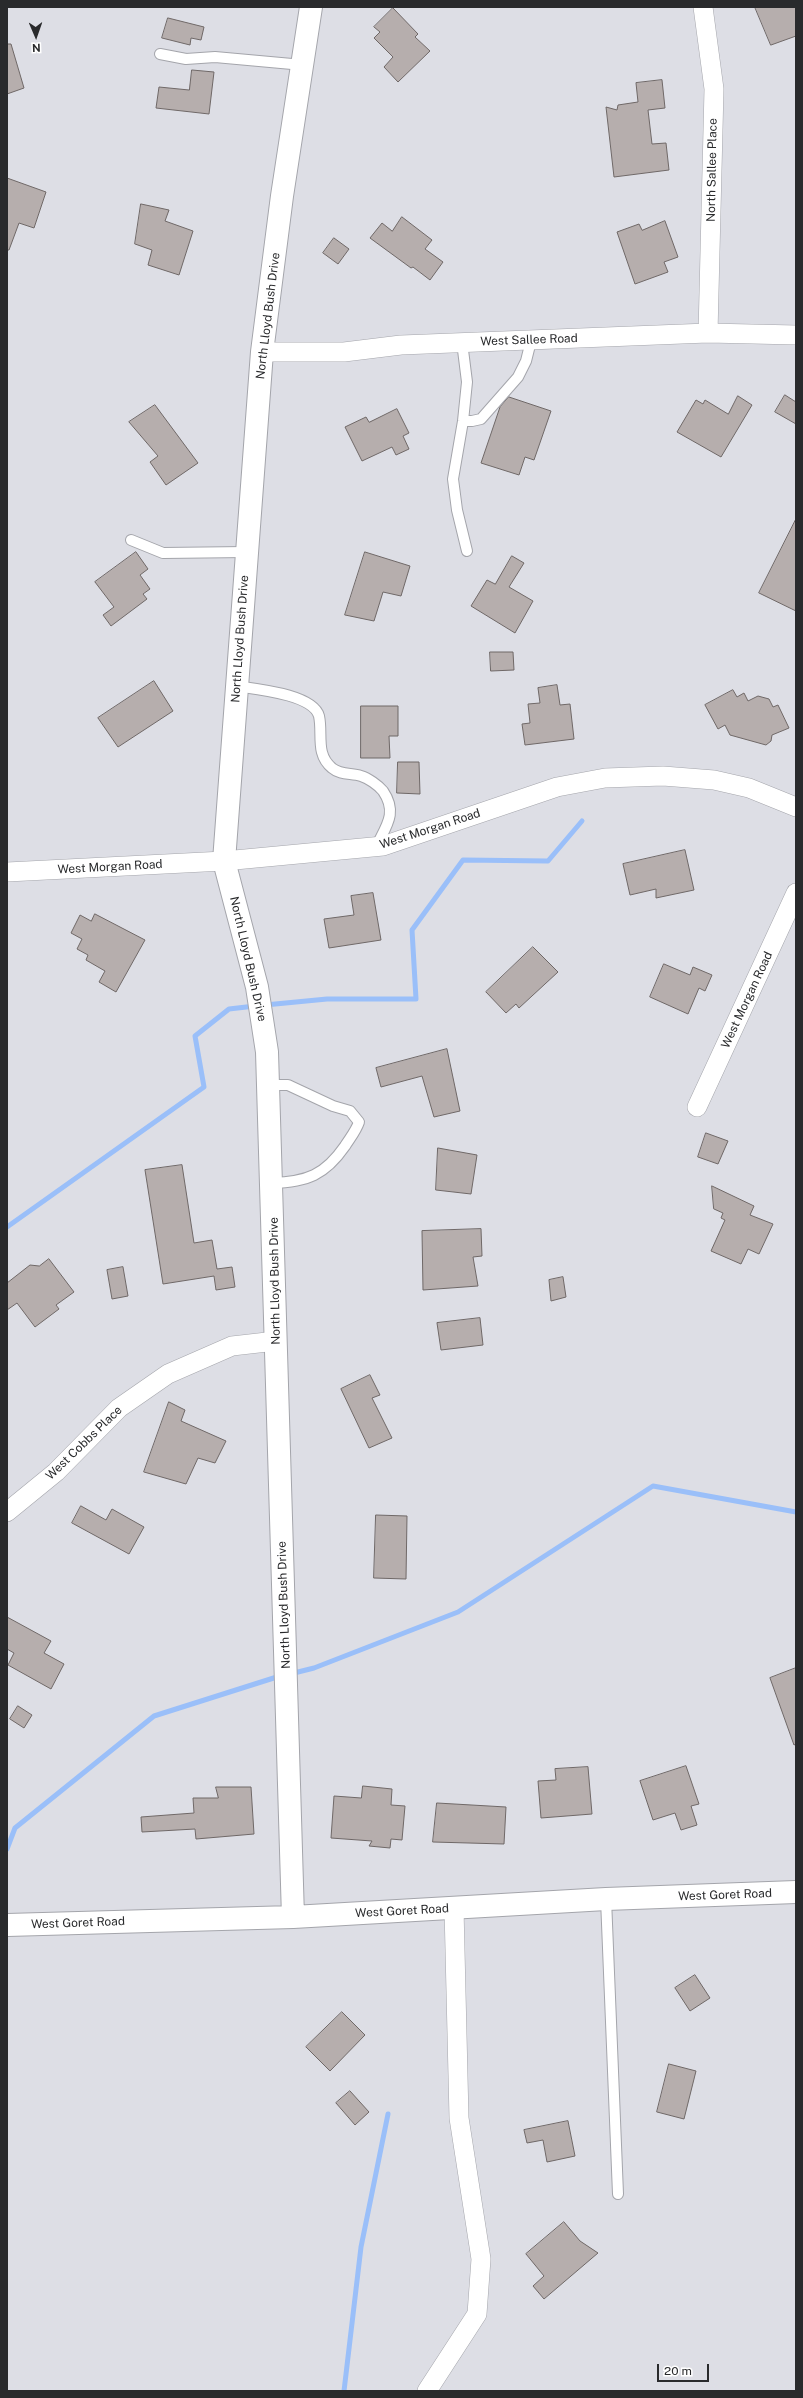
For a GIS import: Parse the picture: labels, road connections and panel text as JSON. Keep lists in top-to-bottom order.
{
  "streets": {
    "street": [
      "North Sallee Place",
      "North Lloyd Bush Drive",
      "West Sallee Road",
      "West Morgan Road",
      "West Cobbs Place",
      "West Goret Road"
    ]
  },
  "crossings": [
    ["North Sallee Place", "West Sallee Road"],
    ["North Lloyd Bush Drive", "West Sallee Road"],
    ["North Lloyd Bush Drive", "West Morgan Road"],
    ["North Lloyd Bush Drive", "West Cobbs Place"],
    ["North Lloyd Bush Drive", "West Goret Road"]
  ],
  "scale_bar": "20 m",
  "north": "bottom"
}
